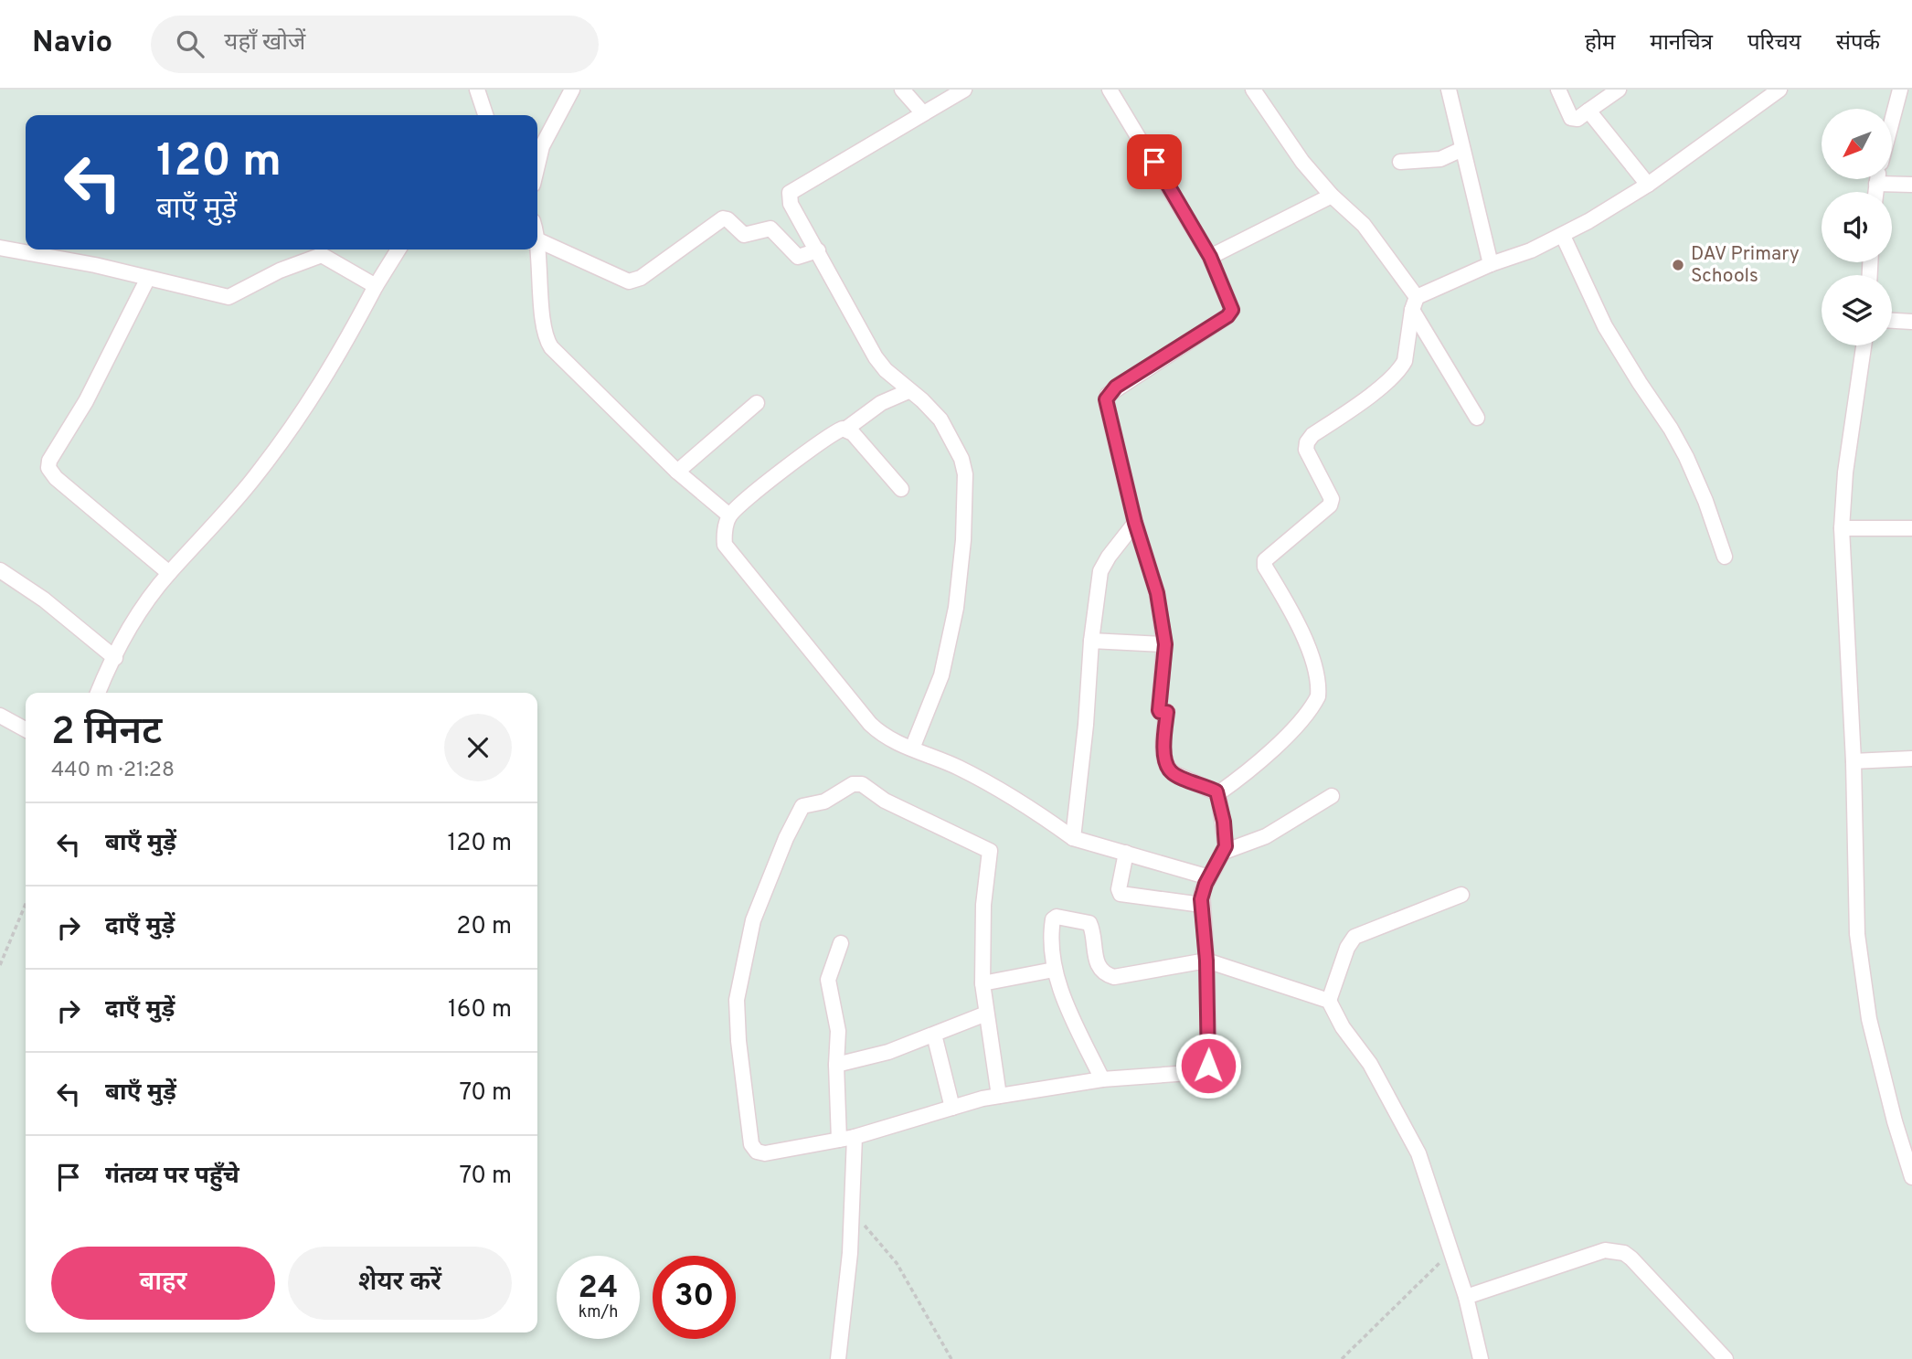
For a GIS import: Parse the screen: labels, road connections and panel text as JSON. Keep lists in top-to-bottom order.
{
  "places": ["DAV Primary Schools"],
  "north": "bottom left",
  "page": {
    "header": "Navio",
    "search": "यहाँ खोजें",
    "nav": [
      "होम",
      "मानचित्र",
      "परिचय",
      "संपर्क"
    ],
    "turn": ["120 m", "बाएँ मुड़ें"],
    "heading": ["2 मिनट", "440 m · 21:28"],
    "list": [
      {
        "name": "बाएँ मुड़ें",
        "value": "120 m"
      },
      {
        "name": "दाएँ मुड़ें",
        "value": "20 m"
      },
      {
        "name": "दाएँ मुड़ें",
        "value": "160 m"
      },
      {
        "name": "बाएँ मुड़ें",
        "value": "70 m"
      },
      {
        "name": "गंतव्य पर पहुँचे",
        "value": "70 m"
      }
    ],
    "buttons": ["बाहर", "शेयर करें"],
    "speed": "24 km/h",
    "limit": "30"
  }
}
